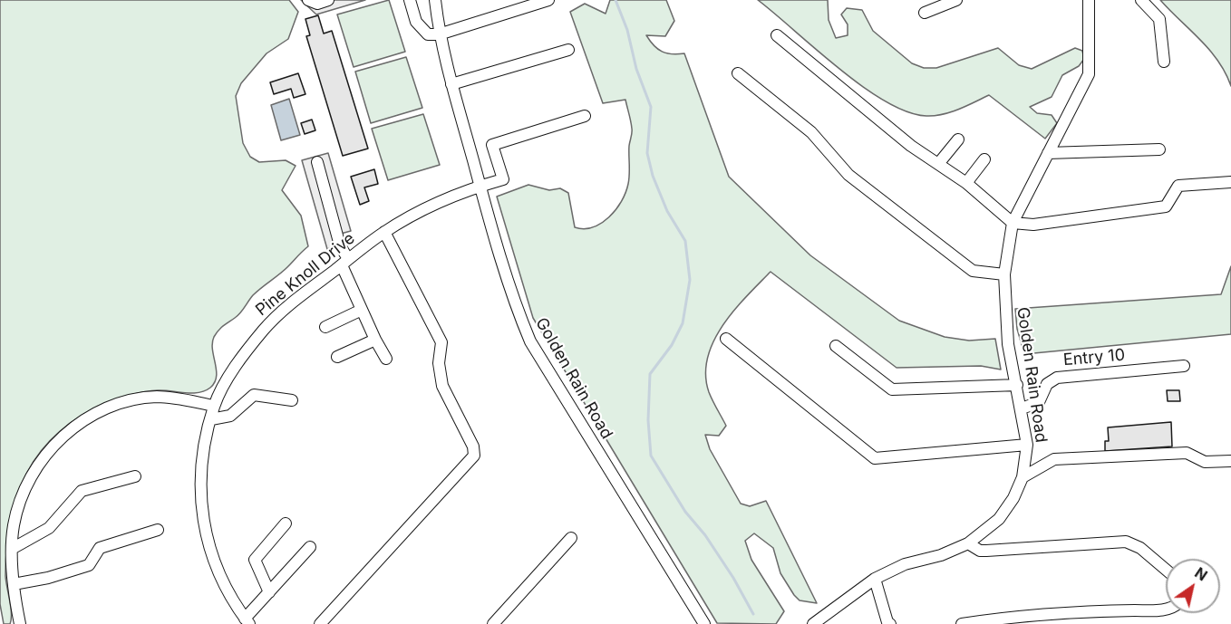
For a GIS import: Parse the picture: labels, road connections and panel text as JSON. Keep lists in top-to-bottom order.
{
  "streets": {
    "street": ["Pine Knoll Drive", "Entry 10", "Golden Rain Road"]
  },
  "crossings": [
    ["Pine Knoll Drive", "Golden Rain Road"],
    ["Entry 10", "Golden Rain Road"]
  ],
  "north": "top right"
}
